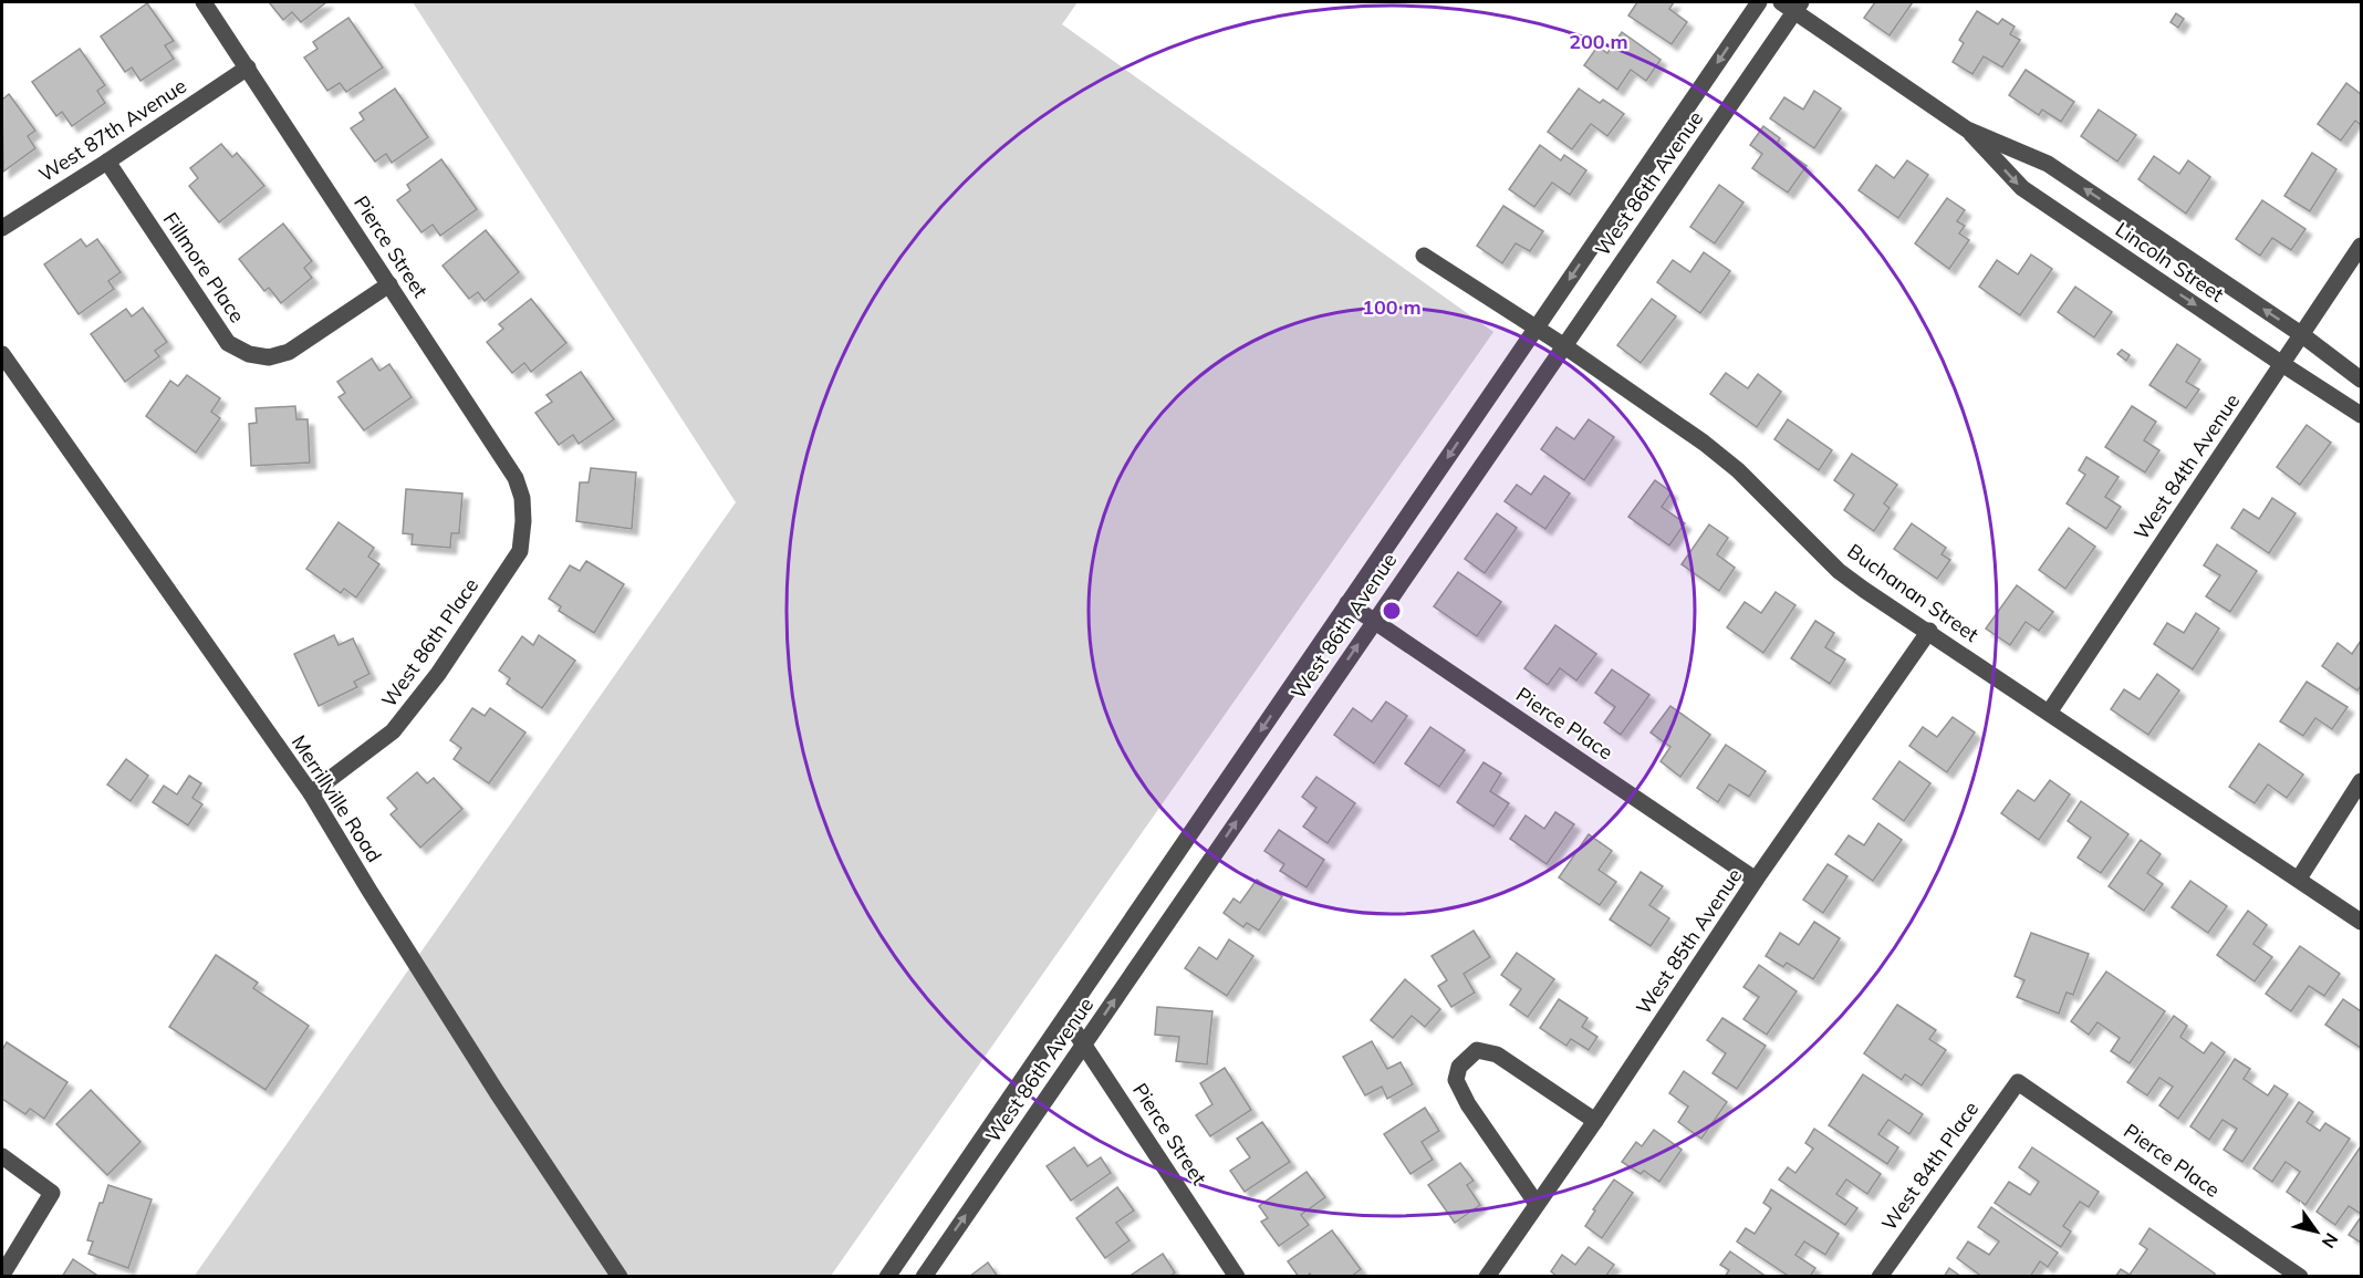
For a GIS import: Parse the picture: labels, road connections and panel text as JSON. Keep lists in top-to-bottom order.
{
  "streets": {
    "street": [
      "West 87th Avenue",
      "West 86th Avenue",
      "Pierce Street",
      "Lincoln Street",
      "Fillmore Place",
      "West 84th Avenue",
      "Buchanan Street",
      "West 86th Place",
      "Pierce Place",
      "Merrillville Road",
      "West 85th Avenue",
      "West 84th Place"
    ]
  },
  "crossings": [
    ["West 87th Avenue", "Pierce Street"],
    ["West 87th Avenue", "Fillmore Place"],
    ["West 86th Avenue", "Pierce Street"],
    ["West 86th Avenue", "Lincoln Street"],
    ["West 86th Avenue", "Buchanan Street"],
    ["West 86th Avenue", "Pierce Place"],
    ["Pierce Street", "Fillmore Place"],
    ["Pierce Street", "West 86th Place"],
    ["Lincoln Street", "West 84th Avenue"],
    ["West 84th Avenue", "Buchanan Street"],
    ["Buchanan Street", "West 85th Avenue"],
    ["West 86th Place", "Merrillville Road"],
    ["Pierce Place", "West 85th Avenue"],
    ["Pierce Place", "West 84th Place"]
  ],
  "north": "bottom right",
  "rings": ["200 m", "100 m"]
}
